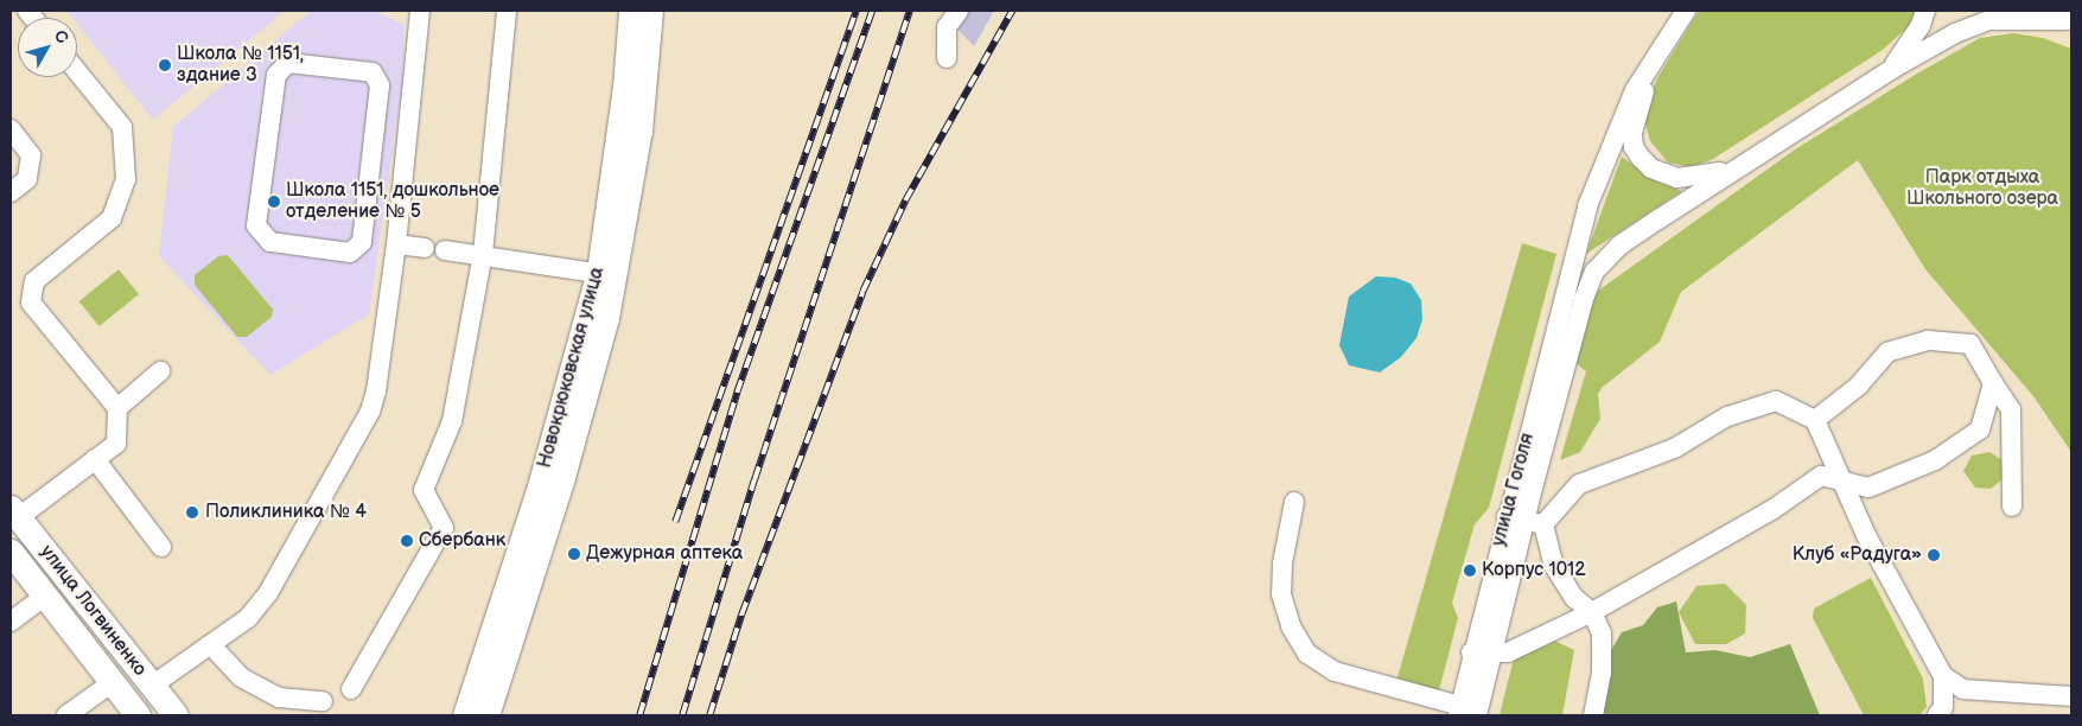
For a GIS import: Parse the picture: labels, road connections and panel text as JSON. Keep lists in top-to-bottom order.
{
  "streets": {
    "main road": ["Новокрюковская улица", "улица Логвиненко"],
    "street": ["улица Гоголя"]
  },
  "parks": ["Парк отдыха Школьного озера"],
  "places": [
    "Школа № 1151, здание 3",
    "Школа 1151, дошкольное отделение № 5",
    "Поликлиника № 4",
    "Сбербанк",
    "Дежурная аптека",
    "Клуб «Радуга»",
    "Корпус 1012"
  ],
  "north": "top right"
}
